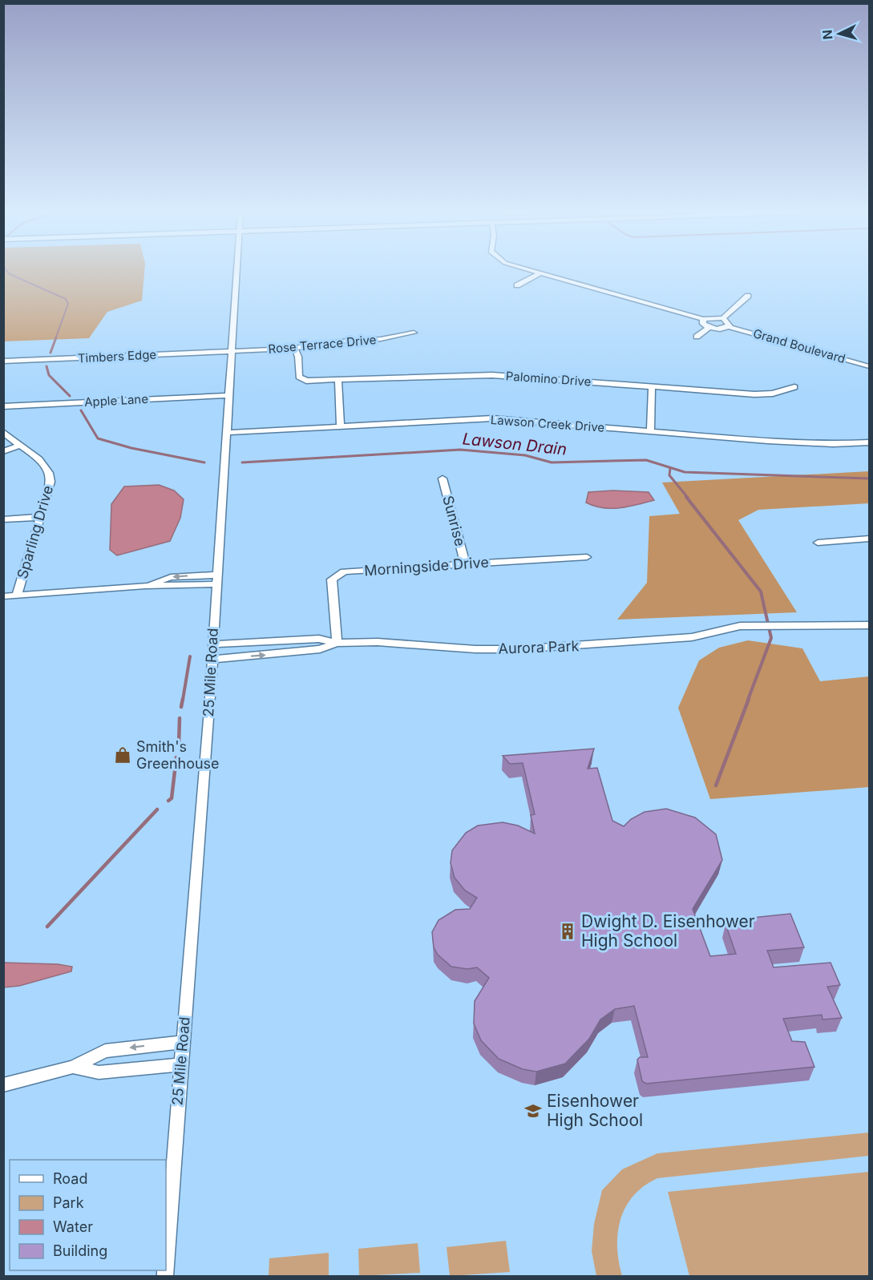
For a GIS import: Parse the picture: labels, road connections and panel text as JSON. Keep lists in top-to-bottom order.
{
  "streets": {
    "street": [
      "Rose Terrace Drive",
      "Grand Boulevard",
      "Timbers Edge",
      "Palomino Drive",
      "Apple Lane",
      "Lawson Creek Drive",
      "Sunrise",
      "Sparling Drive",
      "Morningside Drive",
      "Aurora Park",
      "25 Mile Road"
    ]
  },
  "crossings": [
    ["Rose Terrace Drive", "Timbers Edge"],
    ["Rose Terrace Drive", "Palomino Drive"],
    ["Rose Terrace Drive", "25 Mile Road"],
    ["Timbers Edge", "25 Mile Road"],
    ["Apple Lane", "25 Mile Road"],
    ["Lawson Creek Drive", "25 Mile Road"],
    ["Sunrise", "Morningside Drive"],
    ["Morningside Drive", "Aurora Park"],
    ["Aurora Park", "25 Mile Road"]
  ],
  "water": ["Lawson Drain"],
  "places": {
    "shop": ["Smith's Greenhouse"],
    "building": ["Dwight D. Eisenhower High School"],
    "school or university": ["Eisenhower High School"]
  },
  "legend": [
    "Road",
    "Park",
    "Water",
    "Building"
  ],
  "north": "left"
}
